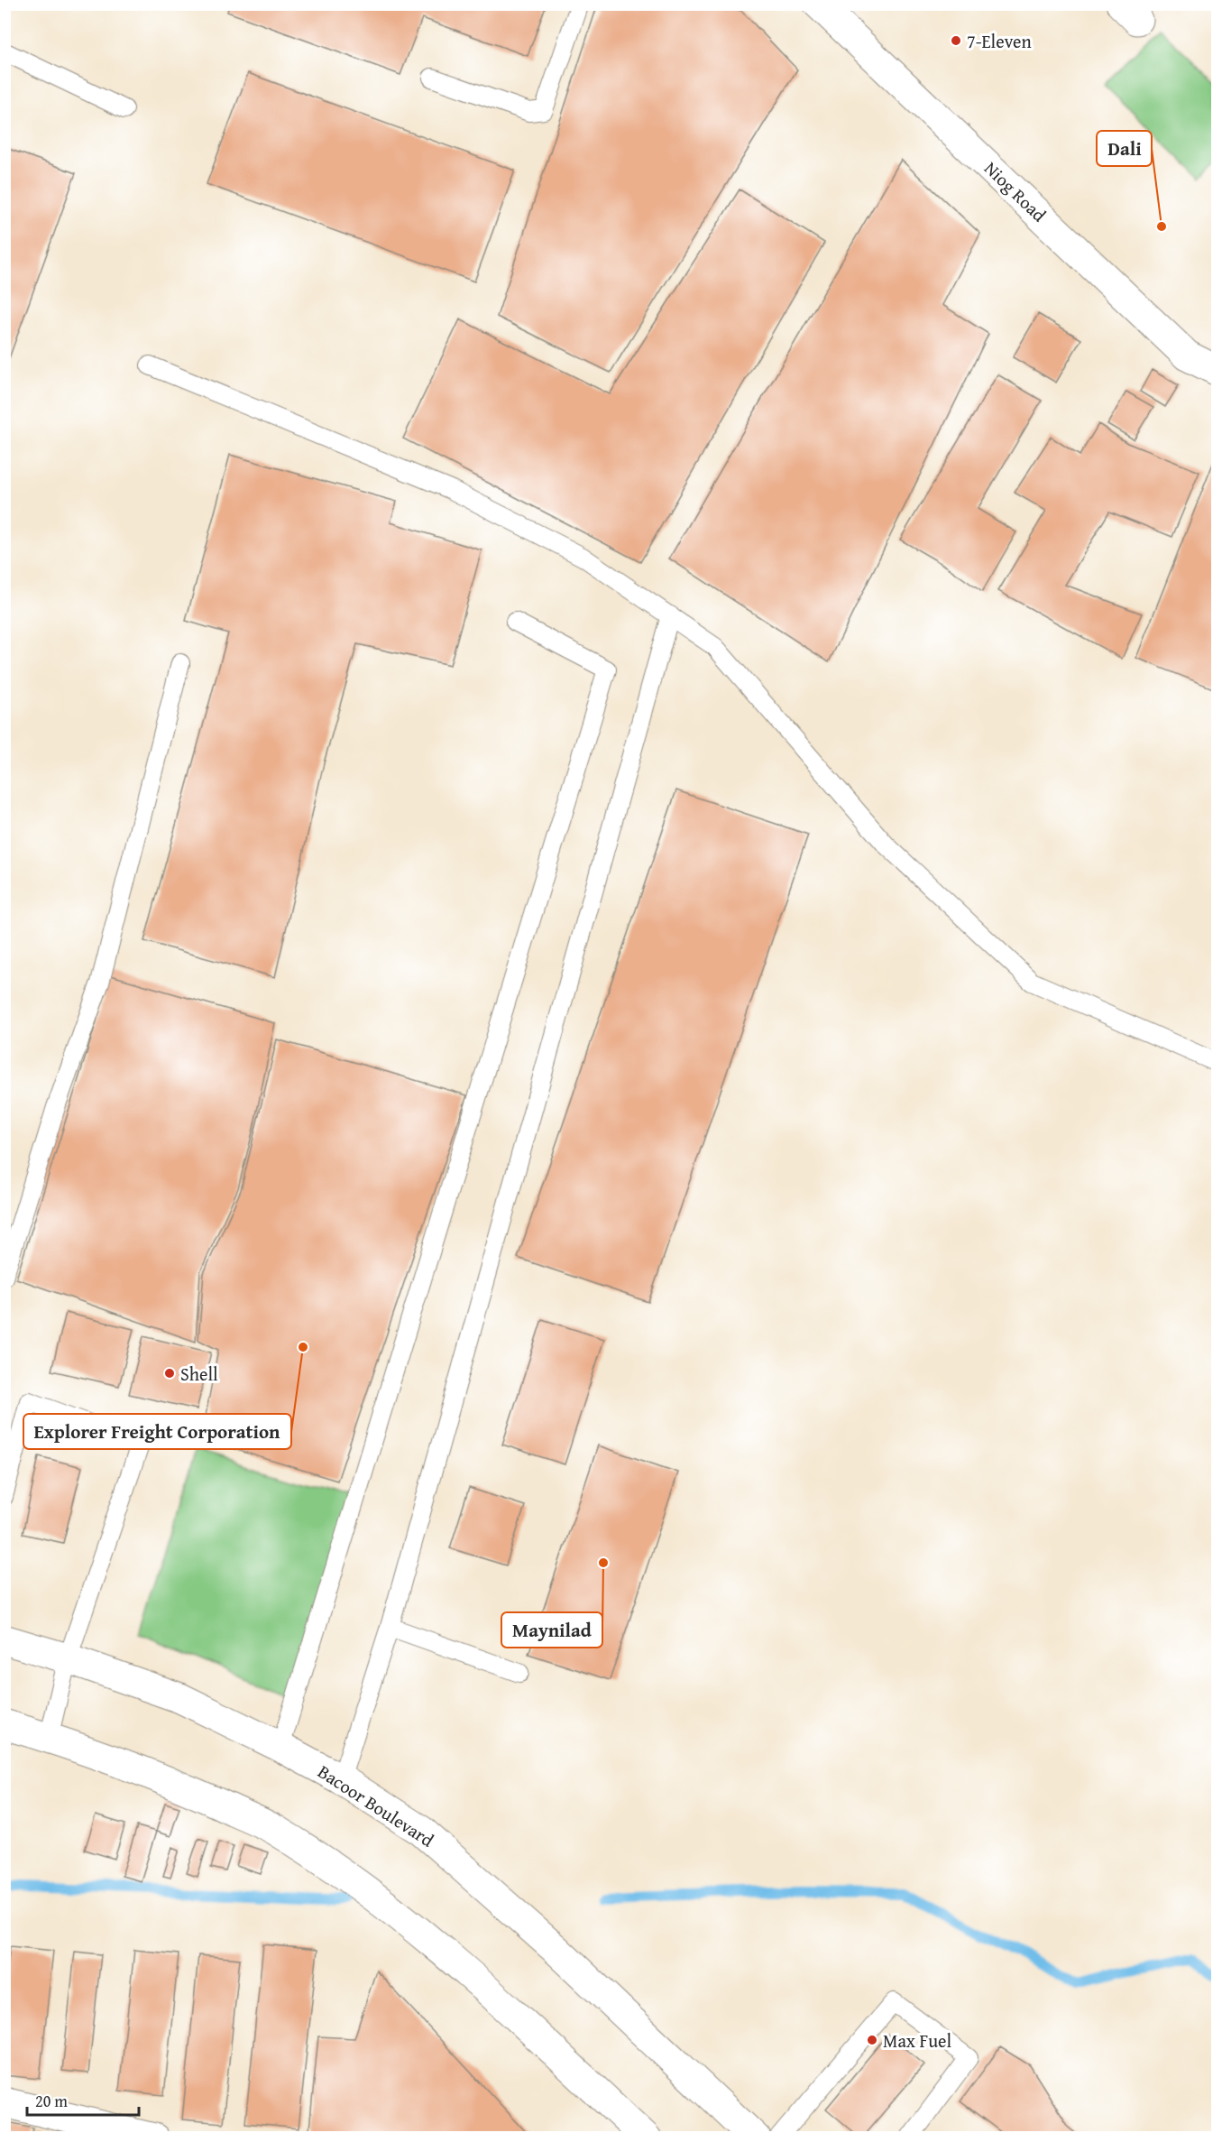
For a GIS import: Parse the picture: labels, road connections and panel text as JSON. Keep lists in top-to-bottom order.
{
  "streets": {
    "main road": ["Niog Road", "Bacoor Boulevard"]
  },
  "places": [
    "7-Eleven",
    "Dali",
    "Explorer Freight Corporation",
    "Shell",
    "Maynilad",
    "Max Fuel"
  ],
  "scale_bar": "20 m"
}
